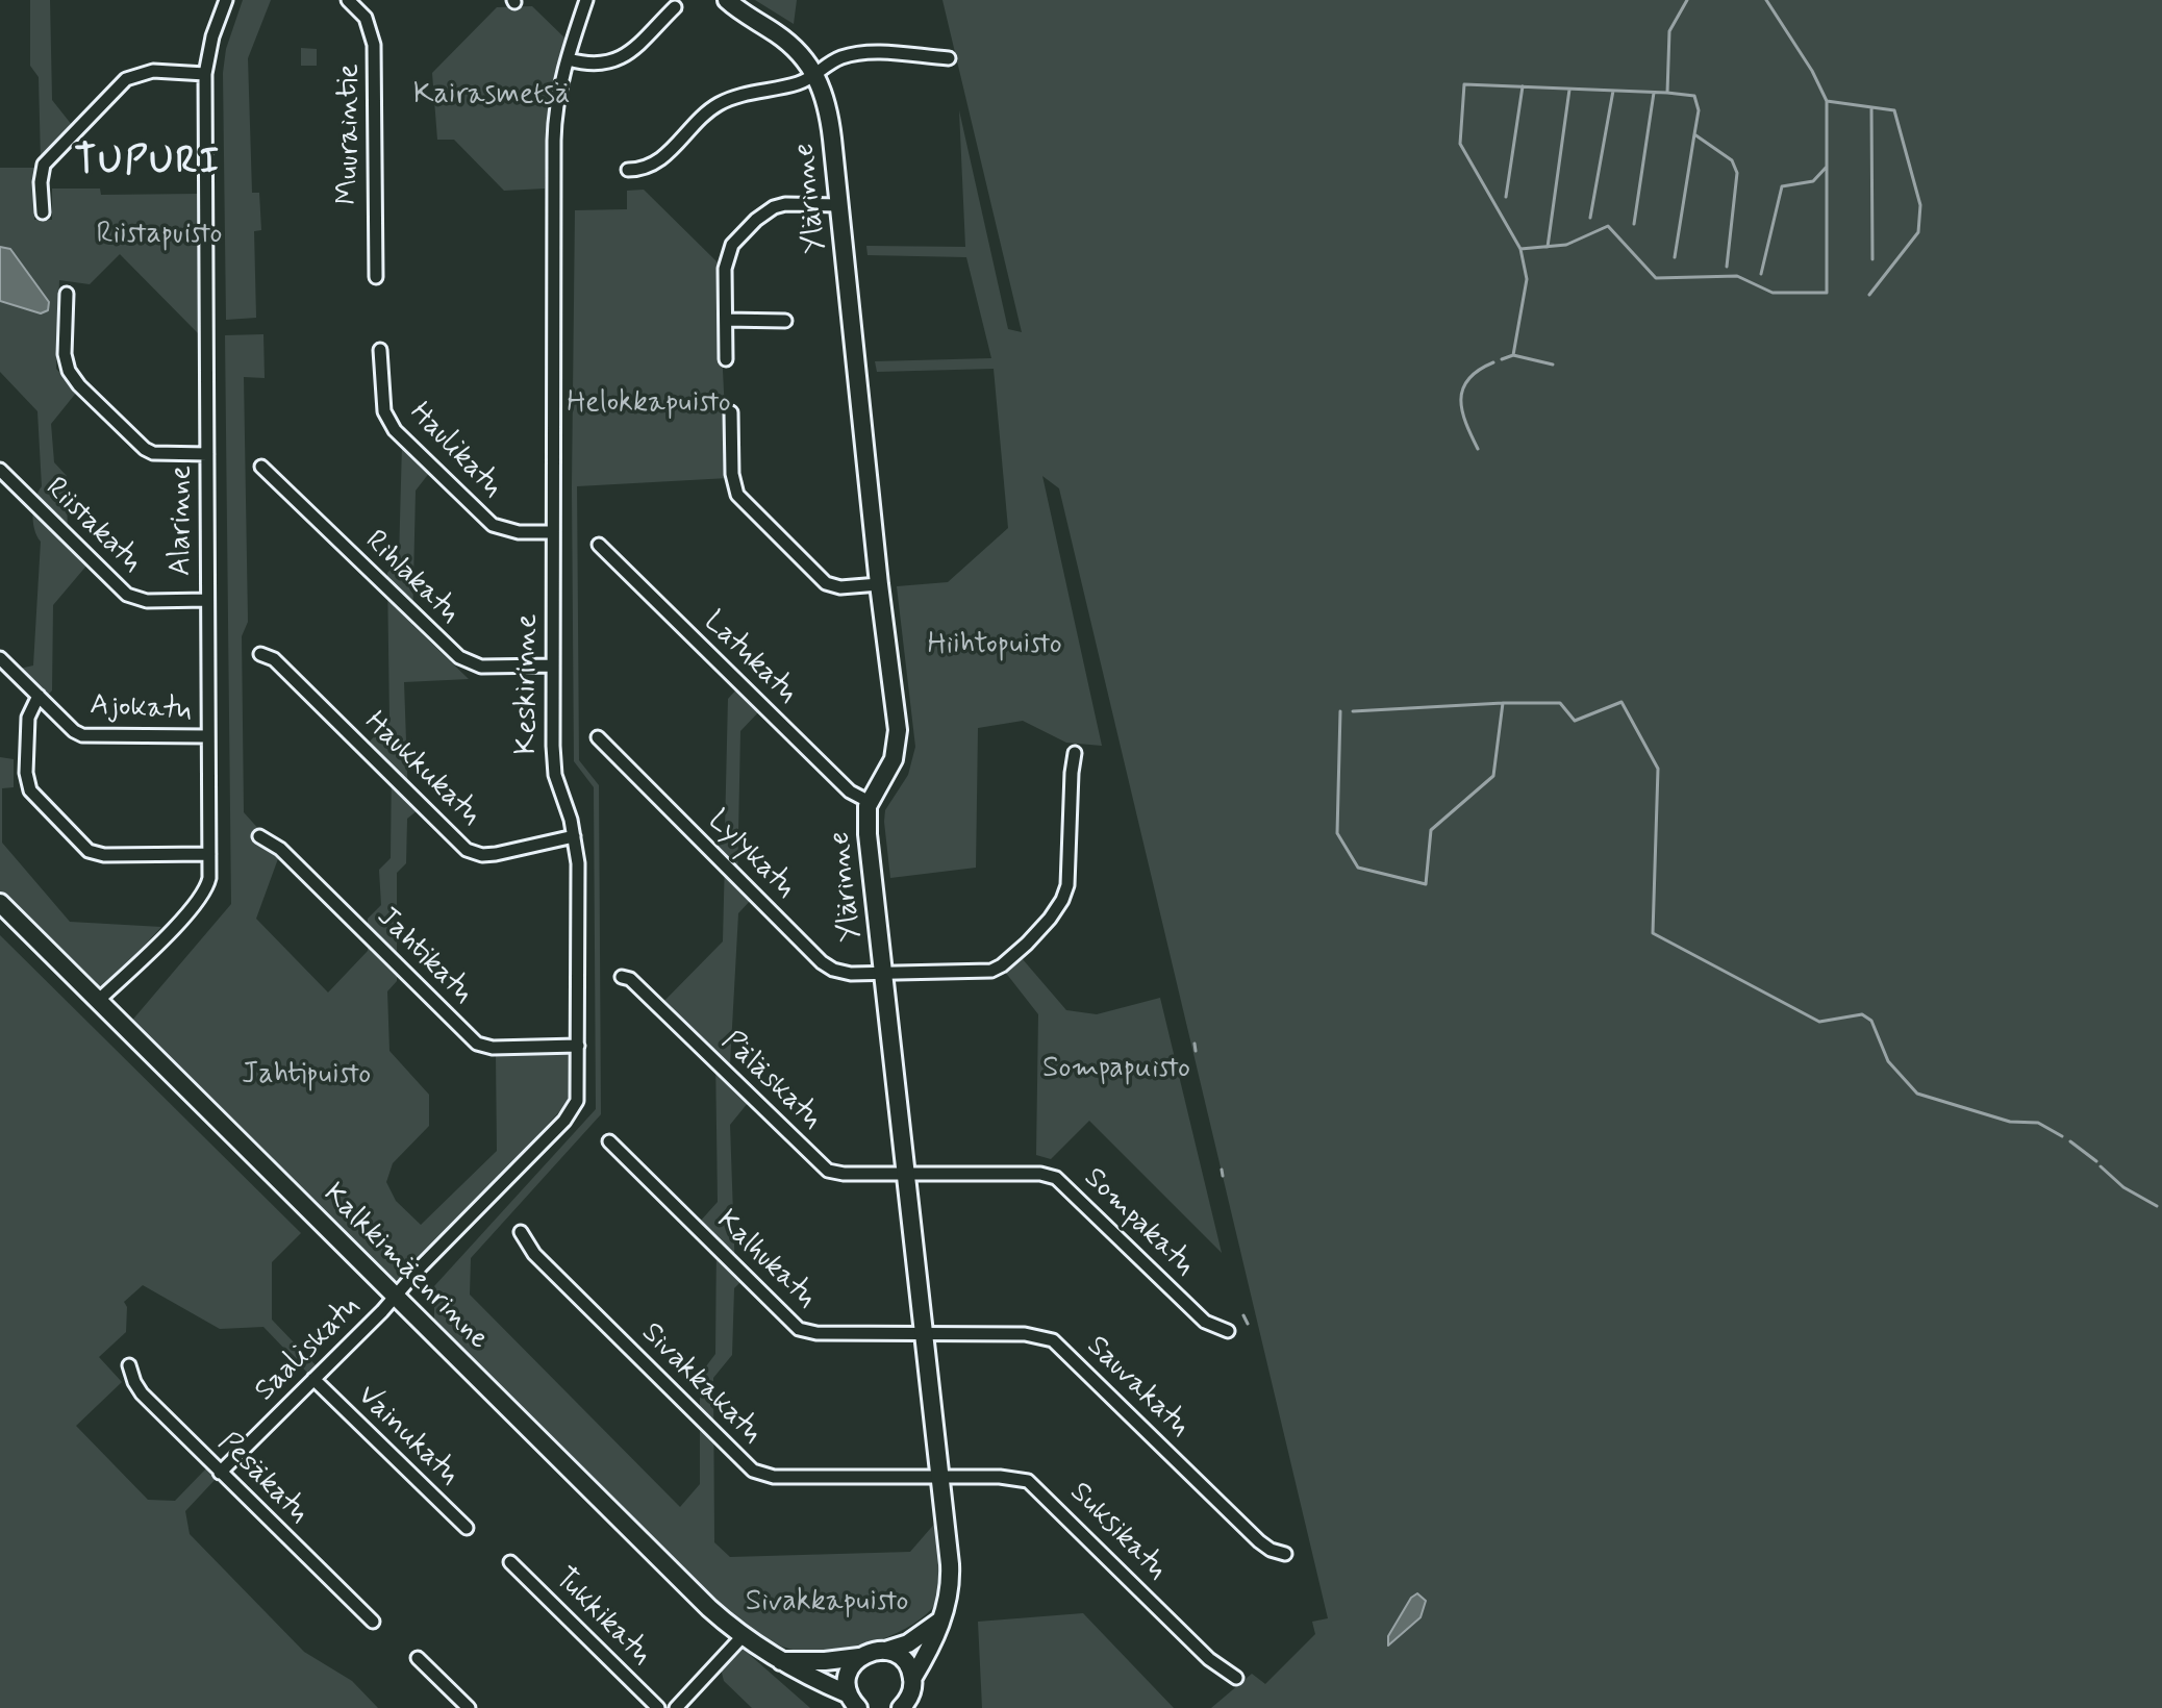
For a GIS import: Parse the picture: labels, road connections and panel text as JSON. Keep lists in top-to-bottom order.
{
  "streets": {
    "street": [
      "Muuraintie",
      "Ylärinne",
      "Haulikatu",
      "Alarinne",
      "Riistakatu",
      "Rihlakatu",
      "Latukatu",
      "Keskirinne",
      "Ajokatu",
      "Haukkukatu",
      "Lylykatu",
      "Jahtikatu",
      "Päläskatu",
      "Sompakatu",
      "Kalhukatu",
      "Kalkkimäenrinne",
      "Saaliskatu",
      "Sivakkakatu",
      "Sauvakatu",
      "Vainukatu",
      "Pesäkatu",
      "Suksikatu",
      "Tukkikatu"
    ]
  },
  "crossings": [
    ["Ylärinne", "Latukatu"],
    ["Ylärinne", "Lylykatu"],
    ["Ylärinne", "Päläskatu"],
    ["Ylärinne", "Sompakatu"],
    ["Ylärinne", "Kalhukatu"],
    ["Ylärinne", "Sivakkakatu"],
    ["Ylärinne", "Sauvakatu"],
    ["Ylärinne", "Suksikatu"],
    ["Haulikatu", "Keskirinne"],
    ["Alarinne", "Riistakatu"],
    ["Alarinne", "Ajokatu"],
    ["Alarinne", "Kalkkimäenrinne"],
    ["Rihlakatu", "Keskirinne"],
    ["Keskirinne", "Haukkukatu"],
    ["Keskirinne", "Jahtikatu"],
    ["Keskirinne", "Kalkkimäenrinne"],
    ["Keskirinne", "Saaliskatu"],
    ["Päläskatu", "Sompakatu"],
    ["Kalhukatu", "Sauvakatu"],
    ["Kalkkimäenrinne", "Saaliskatu"],
    ["Saaliskatu", "Vainukatu"],
    ["Saaliskatu", "Pesäkatu"],
    ["Sivakkakatu", "Suksikatu"]
  ],
  "districts": ["TUPURI"],
  "parks": [
    "Kairasmetsä",
    "Riistapuisto",
    "Helokkapuisto",
    "Hiihtopuisto",
    "Sompapuisto",
    "Jahtipuisto",
    "Sivakkapuisto"
  ]
}
